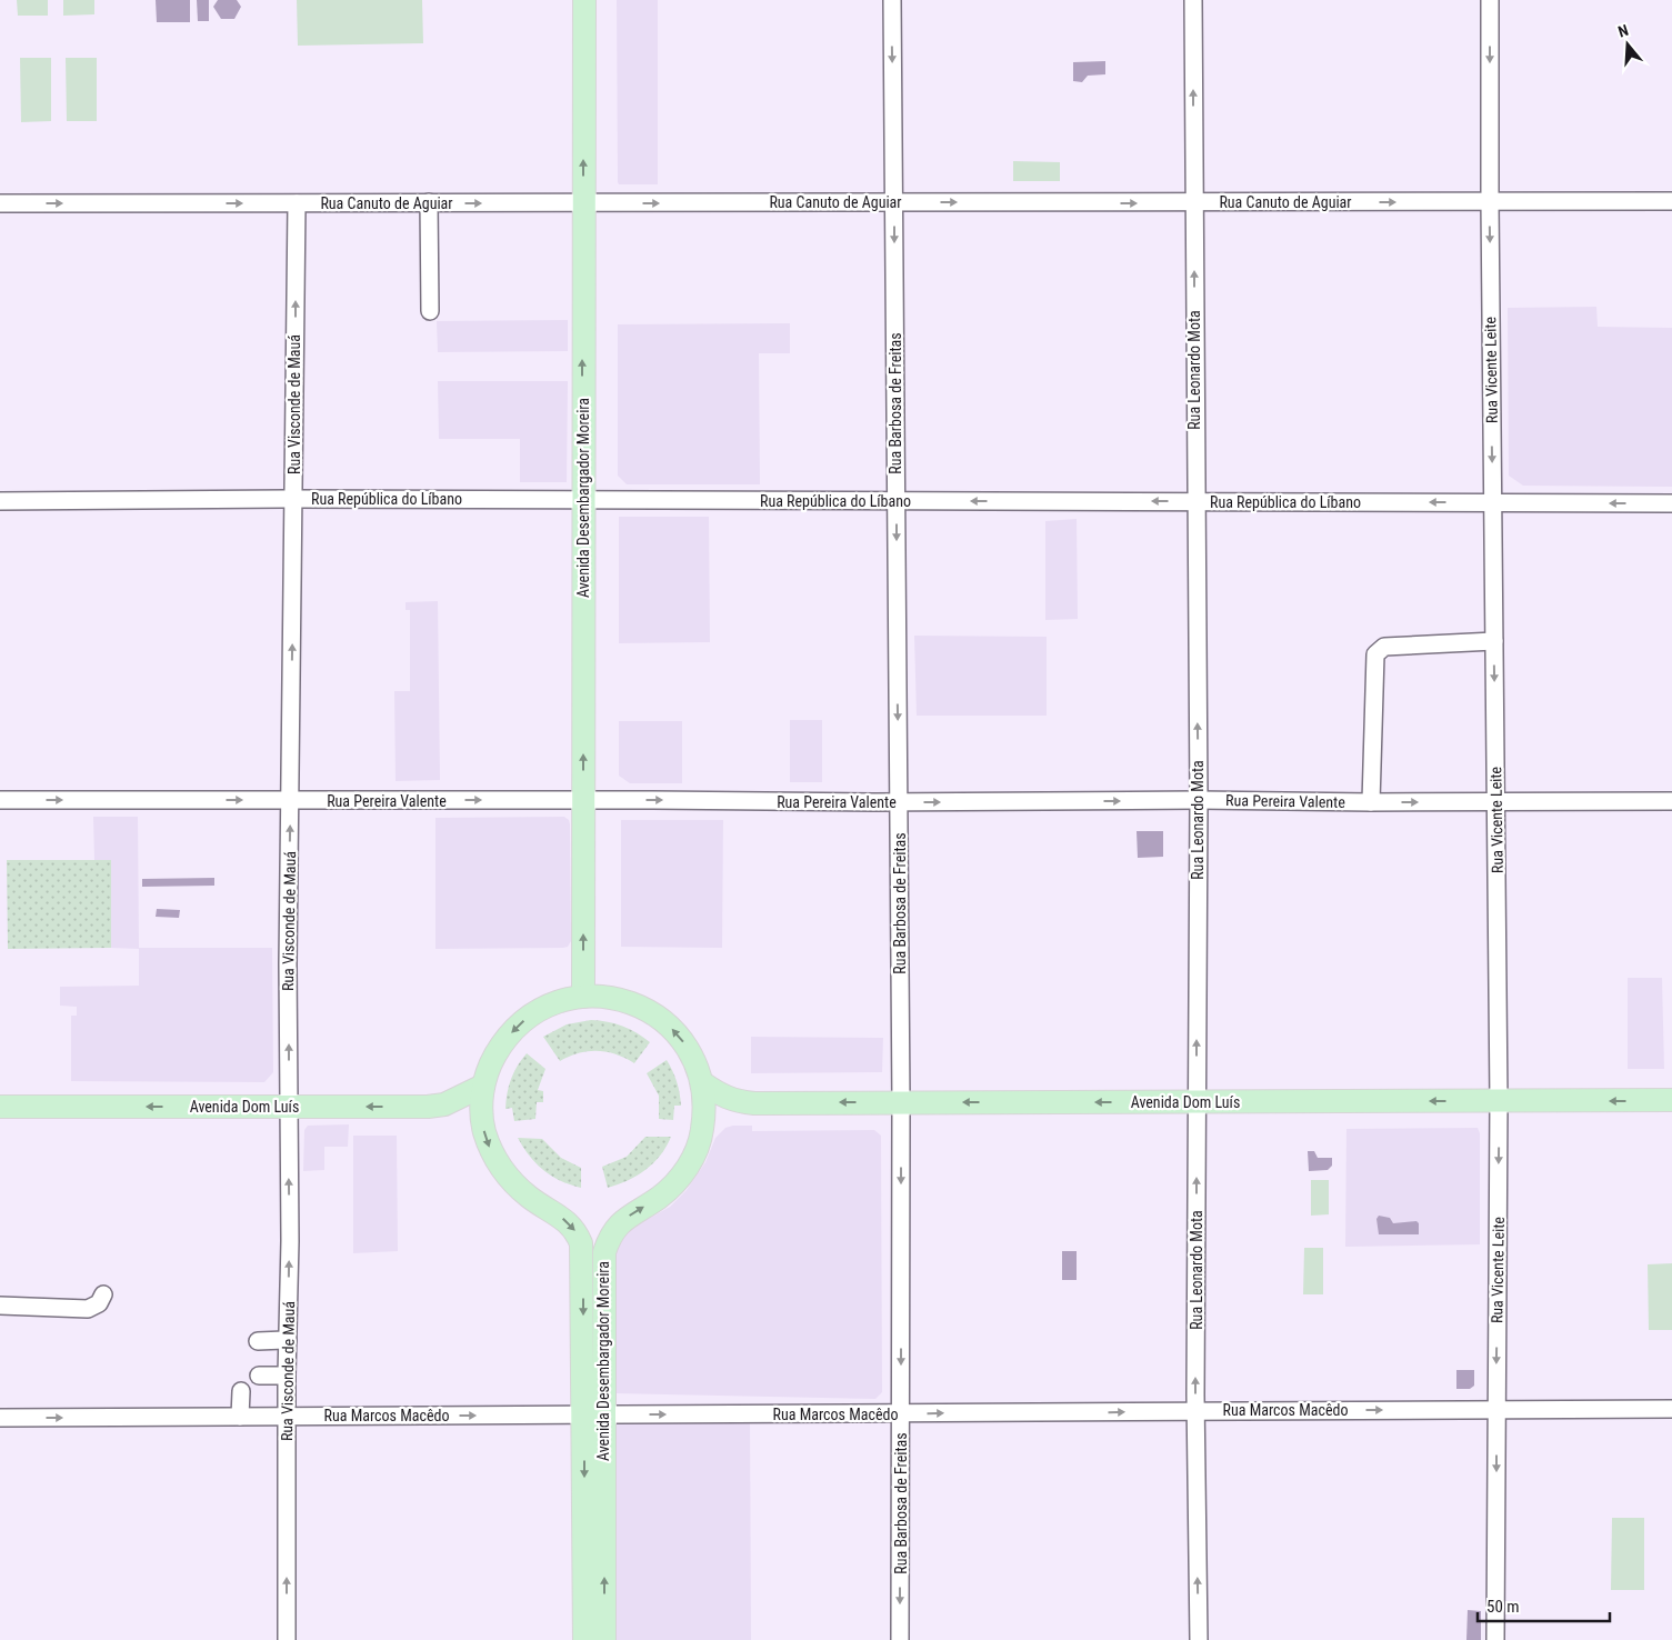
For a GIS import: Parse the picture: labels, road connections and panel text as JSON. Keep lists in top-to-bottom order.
{
  "streets": {
    "main road": ["Avenida Desembargador Moreira", "Avenida Dom Luís"],
    "street": [
      "Rua Canuto de Aguiar",
      "Rua Leonardo Mota",
      "Rua Vicente Leite",
      "Rua Barbosa de Freitas",
      "Rua Visconde de Mauá",
      "Rua República do Líbano",
      "Rua Pereira Valente",
      "Rua Marcos Macêdo"
    ]
  },
  "crossings": [
    ["Rua Canuto de Aguiar", "Rua Leonardo Mota"],
    ["Rua Canuto de Aguiar", "Rua Vicente Leite"],
    ["Rua Canuto de Aguiar", "Rua Barbosa de Freitas"],
    ["Rua Canuto de Aguiar", "Rua Visconde de Mauá"],
    ["Rua Canuto de Aguiar", "Avenida Desembargador Moreira"],
    ["Rua Leonardo Mota", "Rua República do Líbano"],
    ["Rua Leonardo Mota", "Rua Pereira Valente"],
    ["Rua Leonardo Mota", "Avenida Dom Luís"],
    ["Rua Leonardo Mota", "Rua Marcos Macêdo"],
    ["Rua Vicente Leite", "Rua República do Líbano"],
    ["Rua Vicente Leite", "Rua Pereira Valente"],
    ["Rua Vicente Leite", "Avenida Dom Luís"],
    ["Rua Vicente Leite", "Rua Marcos Macêdo"],
    ["Rua Barbosa de Freitas", "Rua República do Líbano"],
    ["Rua Barbosa de Freitas", "Rua Pereira Valente"],
    ["Rua Barbosa de Freitas", "Avenida Dom Luís"],
    ["Rua Barbosa de Freitas", "Rua Marcos Macêdo"],
    ["Rua Visconde de Mauá", "Rua República do Líbano"],
    ["Rua Visconde de Mauá", "Rua Pereira Valente"],
    ["Rua Visconde de Mauá", "Avenida Dom Luís"],
    ["Rua Visconde de Mauá", "Rua Marcos Macêdo"],
    ["Avenida Desembargador Moreira", "Rua República do Líbano"],
    ["Avenida Desembargador Moreira", "Rua Pereira Valente"],
    ["Avenida Desembargador Moreira", "Avenida Dom Luís"],
    ["Avenida Desembargador Moreira", "Rua Marcos Macêdo"]
  ],
  "one_way": [
    "Rua Canuto de Aguiar",
    "Rua Leonardo Mota",
    "Rua Vicente Leite",
    "Rua Barbosa de Freitas",
    "Rua Visconde de Mauá",
    "Rua República do Líbano",
    "Rua Pereira Valente",
    "Avenida Dom Luís",
    "Rua Marcos Macêdo"
  ],
  "scale_bar": "50 m",
  "north": "top"
}
